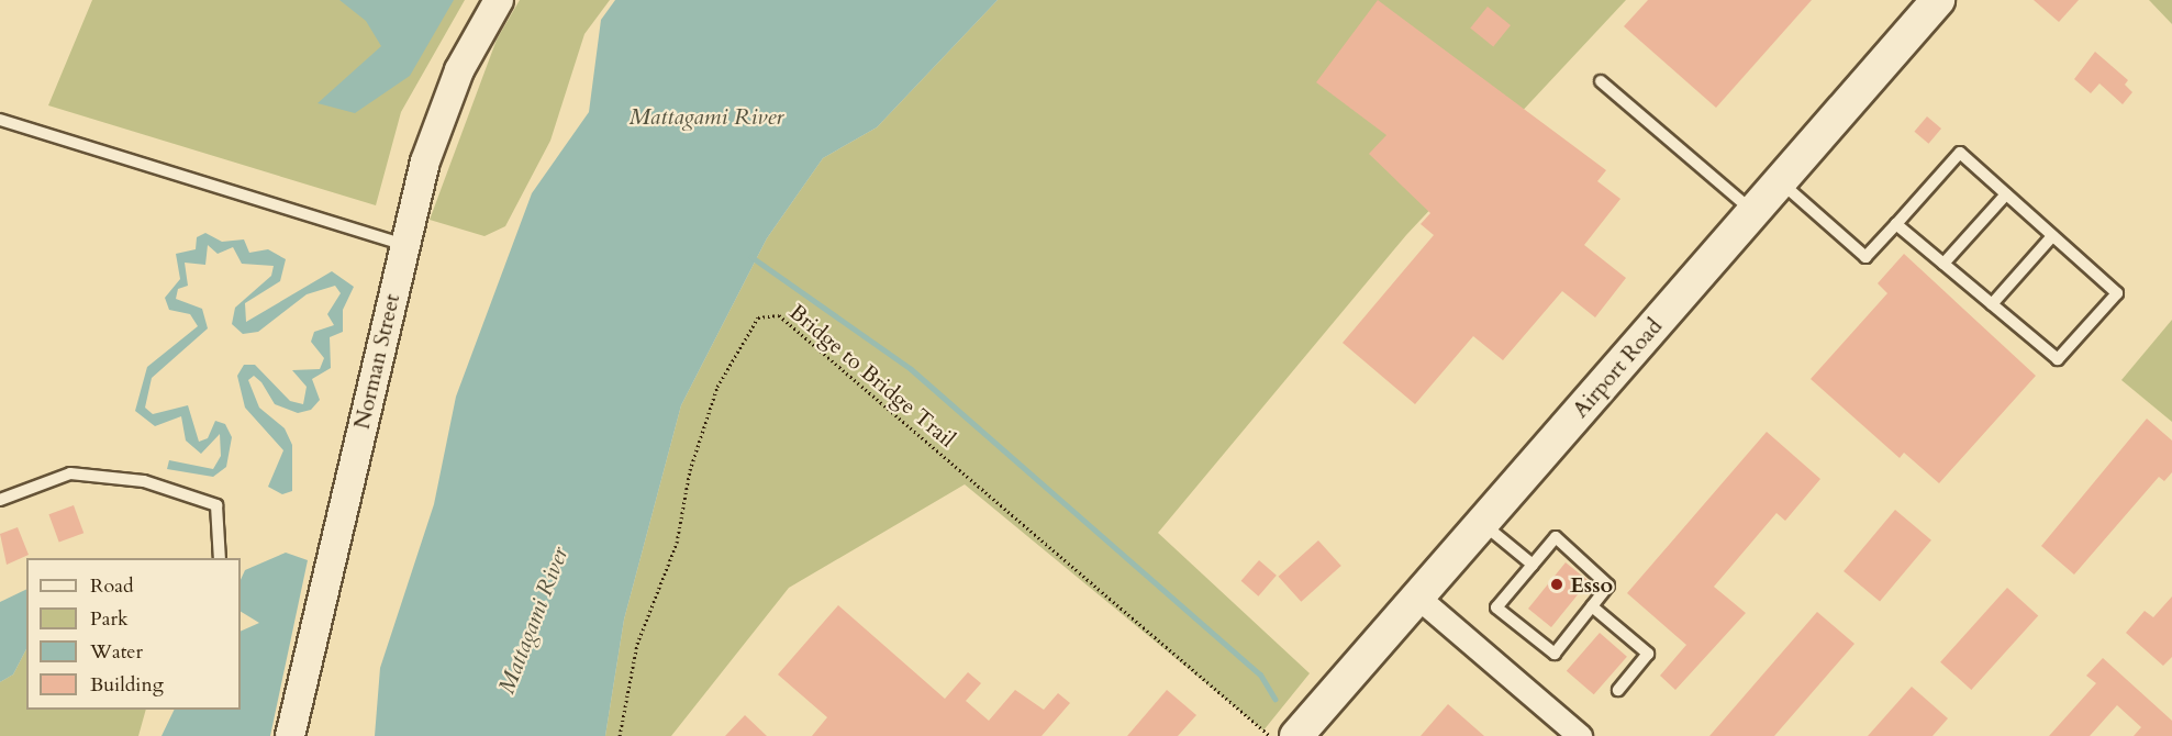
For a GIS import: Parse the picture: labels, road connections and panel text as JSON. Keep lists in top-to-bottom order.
{
  "streets": {
    "main road": ["Airport Road"],
    "street": ["Norman Street"],
    "path": ["Bridge to Bridge Trail"]
  },
  "water": ["Mattagami River"],
  "places": ["Esso"],
  "legend": [
    "Road",
    "Park",
    "Water",
    "Building"
  ]
}
